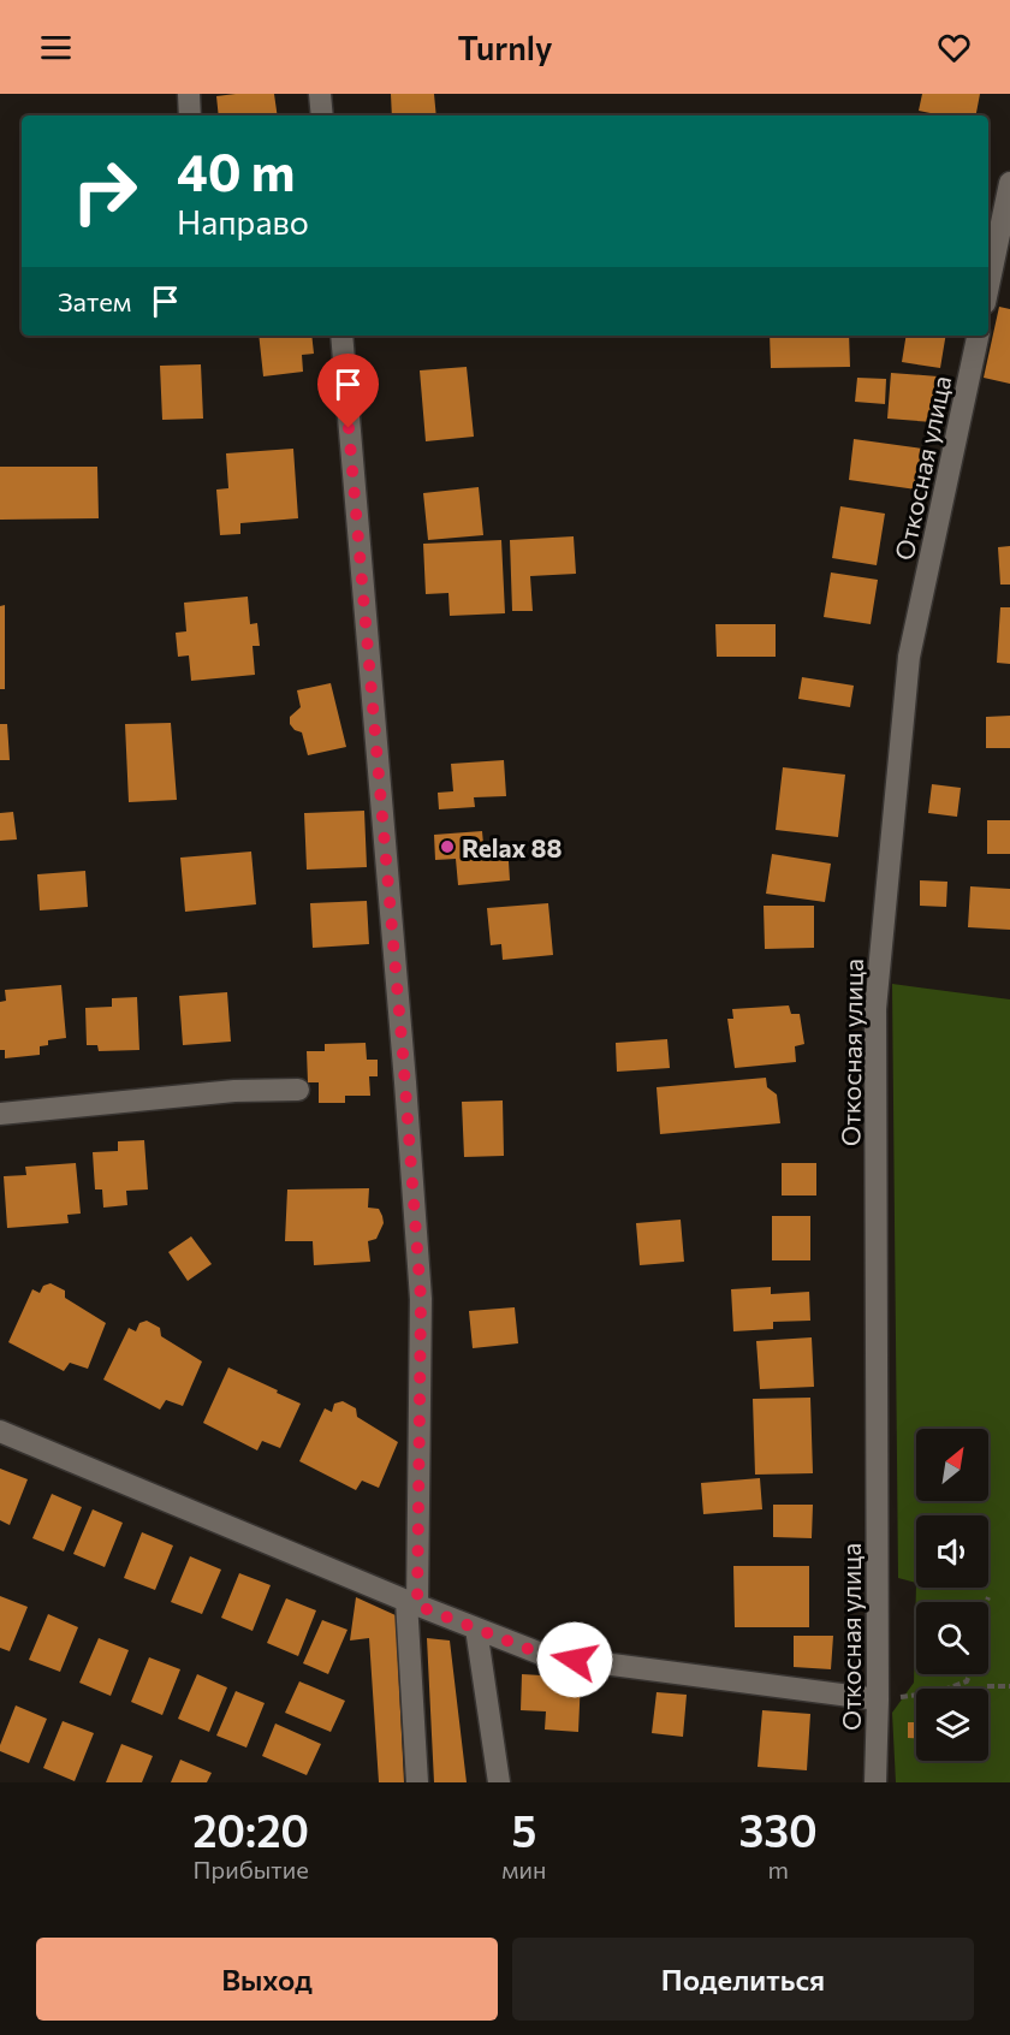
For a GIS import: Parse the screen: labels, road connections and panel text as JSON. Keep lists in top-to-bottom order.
{
  "streets": {
    "street": ["Откосная улица"]
  },
  "places": ["Relax 88"],
  "north": "top right",
  "page": {
    "header": "Turnly",
    "turn": ["40 m", "Направо"],
    "then": "Затем",
    "eta": [
      "20:20",
      "Прибытие",
      "5",
      "мин",
      "330",
      "m"
    ],
    "buttons": ["Выход", "Поделиться"]
  }
}
